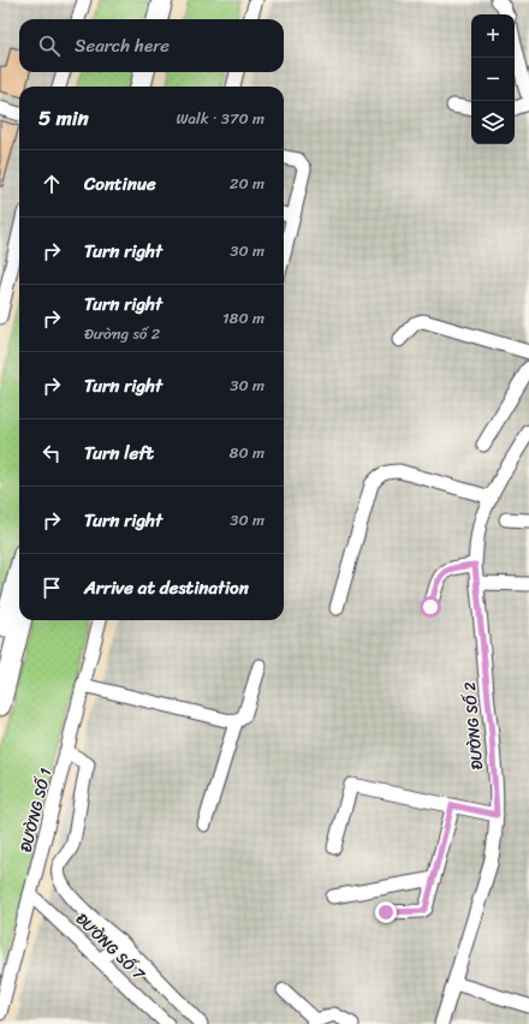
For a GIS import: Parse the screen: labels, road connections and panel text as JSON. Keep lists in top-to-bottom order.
{
  "streets": {
    "street": ["ĐƯỜNG SỐ 2", "ĐƯỜNG SỐ 1", "ĐƯỜNG SỐ 7"]
  },
  "crossings": [
    ["ĐƯỜNG SỐ 1", "ĐƯỜNG SỐ 7"]
  ],
  "page": {
    "map_buttons": ["+", "−"],
    "search": "Search here",
    "heading": ["5 min", "Walk · 370 m"],
    "list": [
      ["Continue", "20 m"],
      ["Turn right", "30 m"],
      ["Turn right", "Đường số 2", "180 m"],
      ["Turn right", "30 m"],
      ["Turn left", "80 m"],
      ["Turn right", "30 m"],
      "Arrive at destination"
    ]
  }
}
